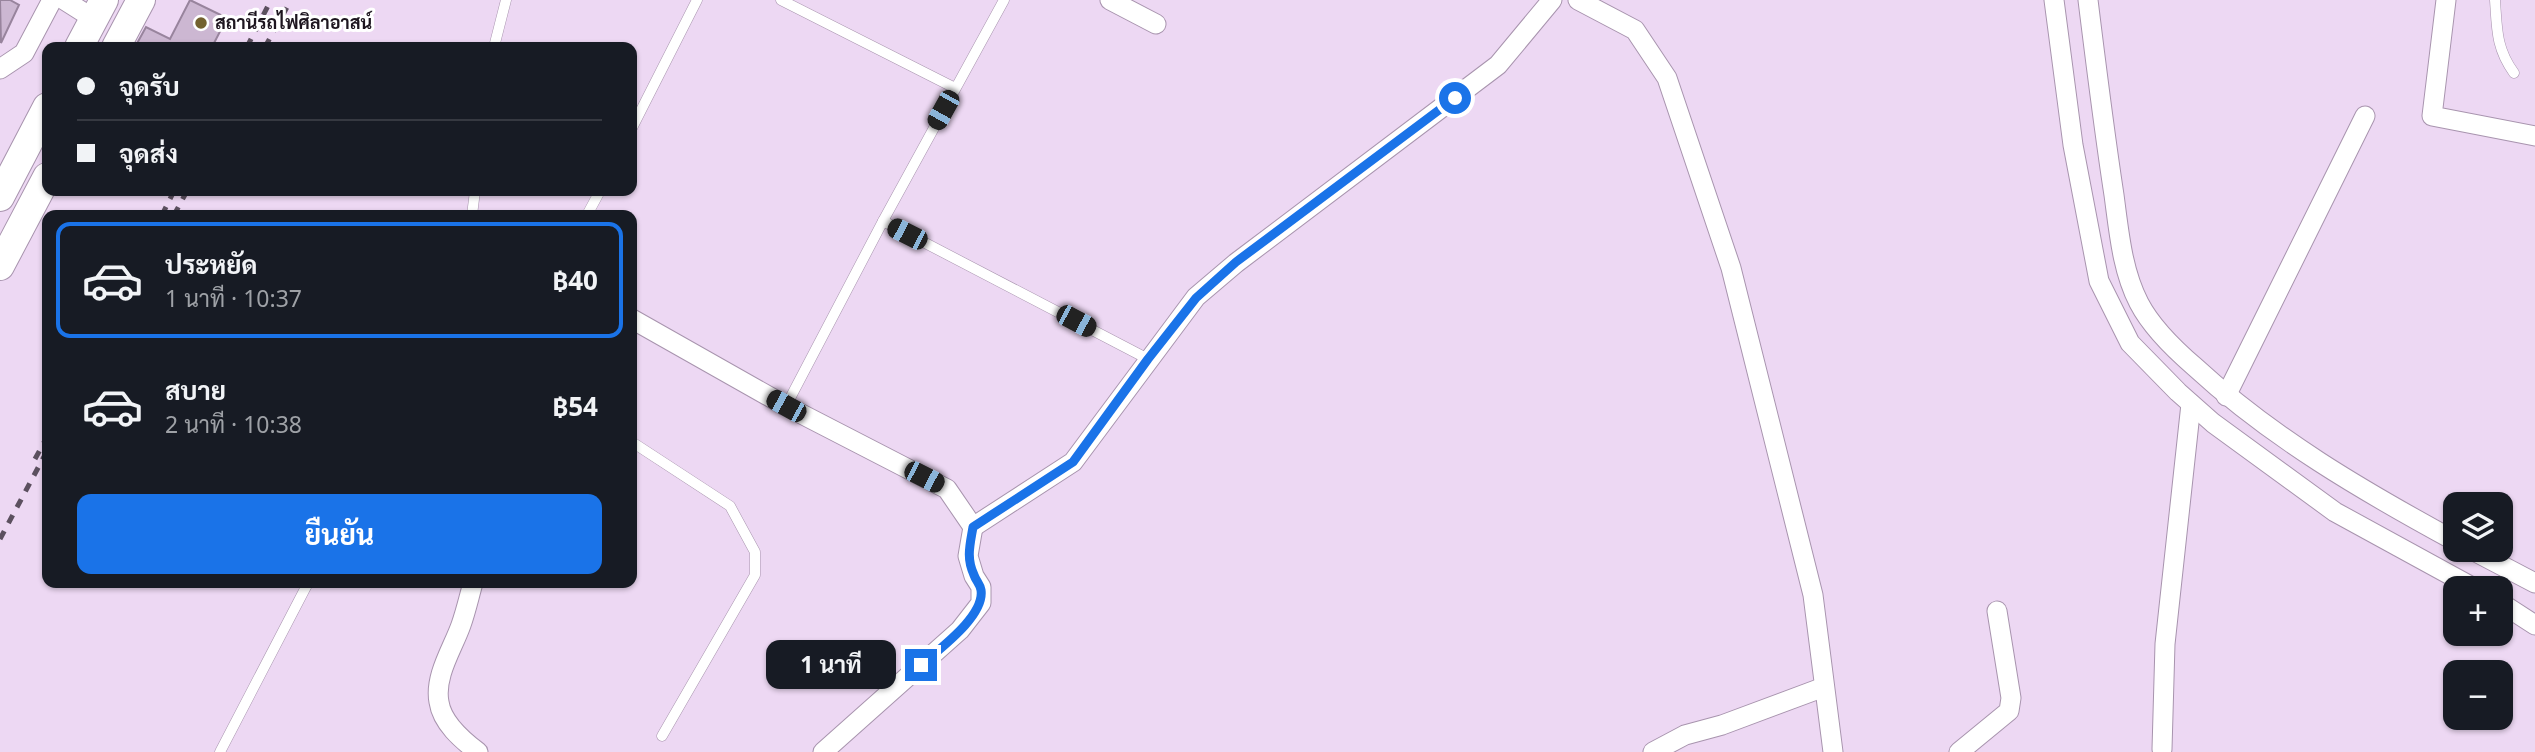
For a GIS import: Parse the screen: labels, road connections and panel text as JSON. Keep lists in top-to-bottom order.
{
  "places": ["สถานีรถไฟศิลาอาสน์"],
  "page": {
    "banner": ["จุดรับ", "จุดส่ง"],
    "list": [
      {
        "name": "ประหยัด",
        "note": "1 นาที · 10:37",
        "value": "฿40"
      },
      {
        "name": "สบาย",
        "note": "2 นาที · 10:38",
        "value": "฿54"
      }
    ],
    "buttons": "ยืนยัน",
    "map_buttons": ["+", "−"],
    "bubble": "1 นาที"
  }
}
